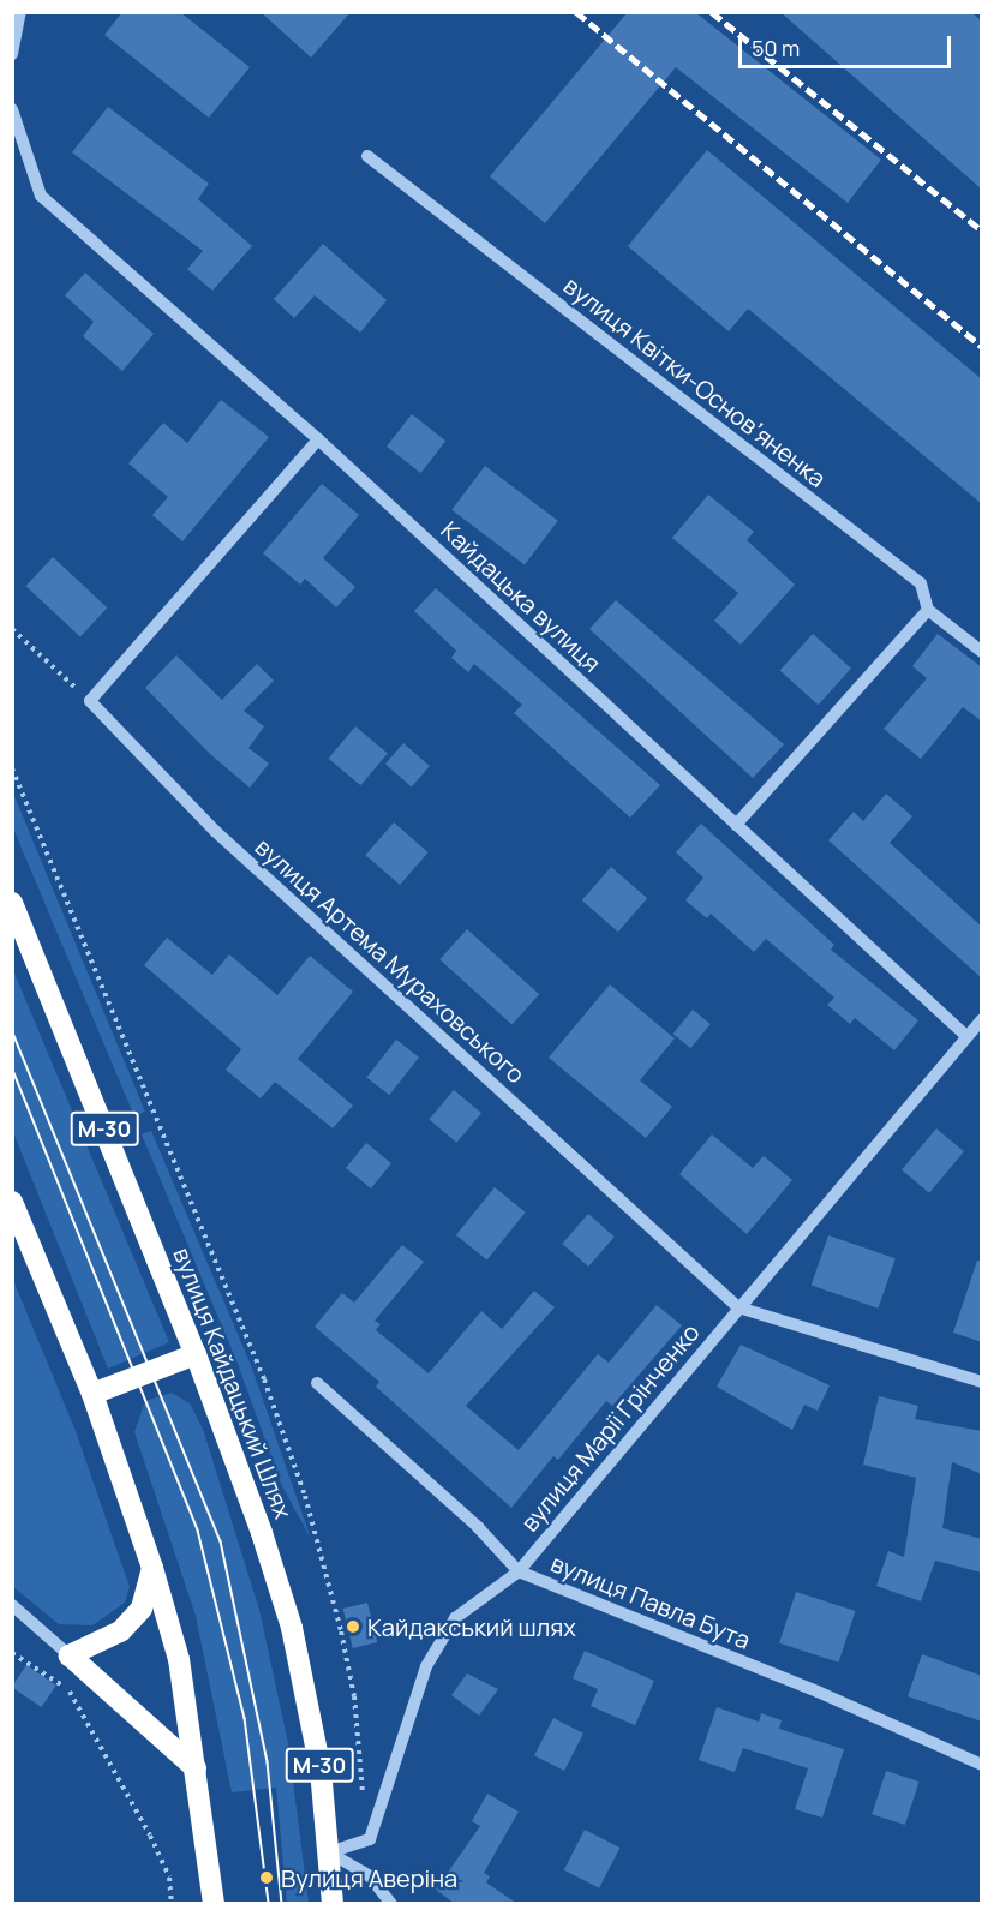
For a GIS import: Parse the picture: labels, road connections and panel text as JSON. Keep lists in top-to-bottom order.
{
  "streets": {
    "highway": ["М-30", "вулиця Кайдацький Шлях"],
    "street": [
      "вулиця Квітки-Основʼяненка",
      "Кайдацька вулиця",
      "вулиця Артема Мураховського",
      "вулиця Марії Грінченко",
      "вулиця Павла Бута"
    ]
  },
  "crossings": [
    ["Кайдацька вулиця", "вулиця Марії Грінченко"],
    ["вулиця Артема Мураховського", "вулиця Марії Грінченко"],
    ["вулиця Марії Грінченко", "вулиця Павла Бута"]
  ],
  "places": ["Кайдакський шлях", "Вулиця Аверіна"],
  "scale_bar": "50 m"
}
